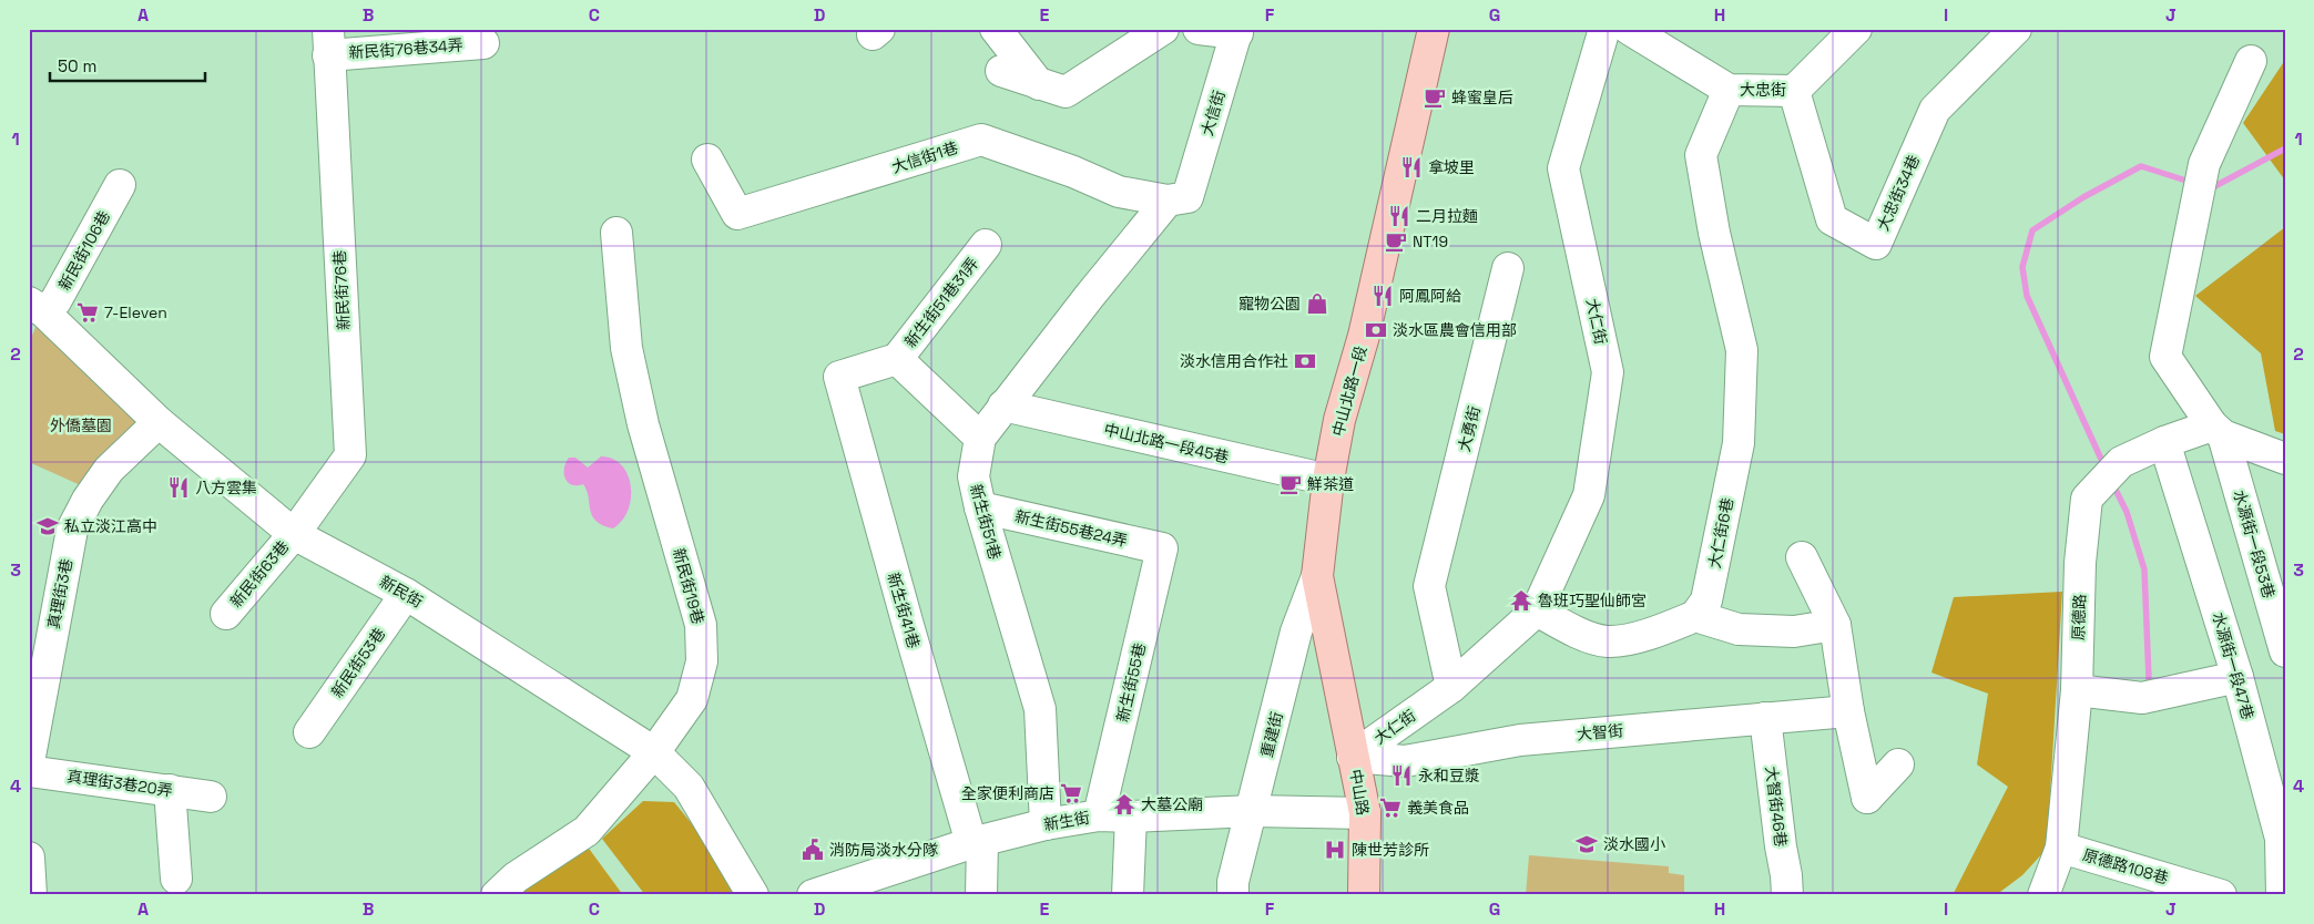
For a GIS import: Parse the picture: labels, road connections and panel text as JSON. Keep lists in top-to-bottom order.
{
  "streets": {
    "main road": ["中山北路一段", "中山路"],
    "street": [
      "新民街76巷34弄",
      "大忠街",
      "大信街",
      "大信街1巷",
      "大忠街34巷",
      "新民街106巷",
      "新民街76巷",
      "新生街51巷31弄",
      "大仁街",
      "大勇街",
      "中山北路一段45巷",
      "新生街51巷",
      "新生街55巷24弄",
      "大仁街6巷",
      "水源街一段53巷",
      "新民街63巷",
      "新民街19巷",
      "新民街",
      "真理街3巷",
      "新生街41巷",
      "原德路",
      "新民街53巷",
      "水源街一段47巷",
      "新生街55巷",
      "大智街",
      "重建街",
      "真理街3巷20弄",
      "大智街46巷",
      "新生街",
      "原德路108巷"
    ]
  },
  "crossings": [
    ["新民街76巷34弄", "新民街76巷"],
    ["大忠街", "大忠街34巷"],
    ["大忠街", "大仁街6巷"],
    ["大信街", "大信街1巷"],
    ["大信街", "新生街51巷"],
    ["大信街1巷", "新生街51巷"],
    ["新民街106巷", "新民街"],
    ["新民街76巷", "新民街63巷"],
    ["新民街76巷", "新民街"],
    ["新生街51巷31弄", "新生街41巷"],
    ["大仁街", "中山北路一段"],
    ["大仁街", "大勇街"],
    ["大仁街", "大智街"],
    ["大仁街", "中山路"],
    ["中山北路一段", "中山北路一段45巷"],
    ["中山北路一段", "大智街"],
    ["中山北路一段", "重建街"],
    ["中山北路一段", "中山路"],
    ["中山北路一段45巷", "新生街51巷"],
    ["新生街51巷", "新生街55巷24弄"],
    ["新生街51巷", "新生街"],
    ["新生街55巷24弄", "新生街55巷"],
    ["水源街一段53巷", "原德路"],
    ["新民街63巷", "新民街"],
    ["新民街19巷", "新民街"],
    ["新民街", "真理街3巷"],
    ["新民街", "新民街53巷"],
    ["新生街41巷", "新生街"],
    ["原德路", "水源街一段47巷"],
    ["原德路", "原德路108巷"],
    ["新生街55巷", "新生街"],
    ["大智街", "中山路"],
    ["大智街", "大智街46巷"],
    ["重建街", "新生街"],
    ["中山路", "新生街"]
  ],
  "parks": ["外僑墓園"],
  "places": {
    "cafe": ["蜂蜜皇后", "NT19", "鮮茶道"],
    "restaurant": [
      "拿坡里",
      "二月拉麵",
      "阿鳳阿給",
      "八方雲集",
      "永和豆漿"
    ],
    "shop": ["寵物公園"],
    "supermarket": ["7-Eleven", "全家便利商店", "義美食品"],
    "bank": ["淡水區農會信用部", "淡水信用合作社"],
    "school or university": ["私立淡江高中", "淡水國小"],
    "temple": ["魯班巧聖仙師宮", "大墓公廟"],
    "public building": ["消防局淡水分隊"],
    "hospital": ["陳世芳診所"]
  },
  "scale_bar": "50 m",
  "grid": {
    "columns": [
      "A",
      "B",
      "C",
      "D",
      "E",
      "F",
      "G",
      "H",
      "I",
      "J"
    ],
    "rows": [
      "1",
      "2",
      "3",
      "4"
    ]
  }
}
